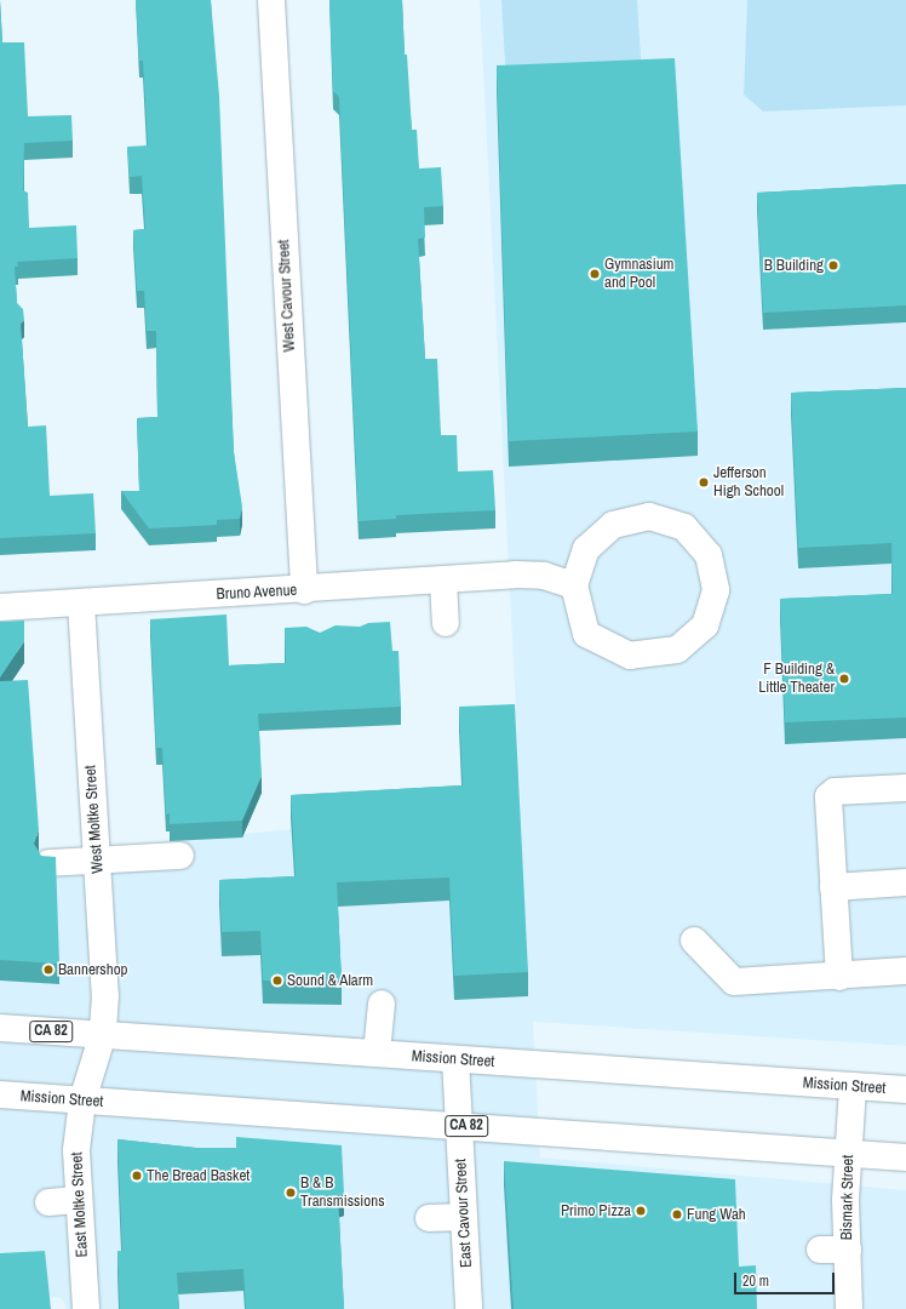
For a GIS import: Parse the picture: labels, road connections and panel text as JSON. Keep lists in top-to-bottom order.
{
  "streets": {
    "street": [
      "West Cavour Street",
      "Bruno Avenue",
      "West Moltke Street",
      "CA 82",
      "Mission Street",
      "Bismark Street",
      "East Moltke Street",
      "East Cavour Street"
    ]
  },
  "crossings": [
    ["West Cavour Street", "Bruno Avenue"],
    ["Bruno Avenue", "West Moltke Street"],
    ["West Moltke Street", "Mission Street"],
    ["West Moltke Street", "East Moltke Street"],
    ["Mission Street", "Bismark Street"],
    ["Mission Street", "East Moltke Street"],
    ["Mission Street", "East Cavour Street"]
  ],
  "places": [
    "B Building",
    "Gymnasium and Pool",
    "Jefferson High School",
    "F Building & Little Theater",
    "Bannershop",
    "Sound & Alarm",
    "The Bread Basket",
    "B & B Transmissions",
    "Primo Pizza",
    "Fung Wah"
  ],
  "scale_bar": "20 m"
}
